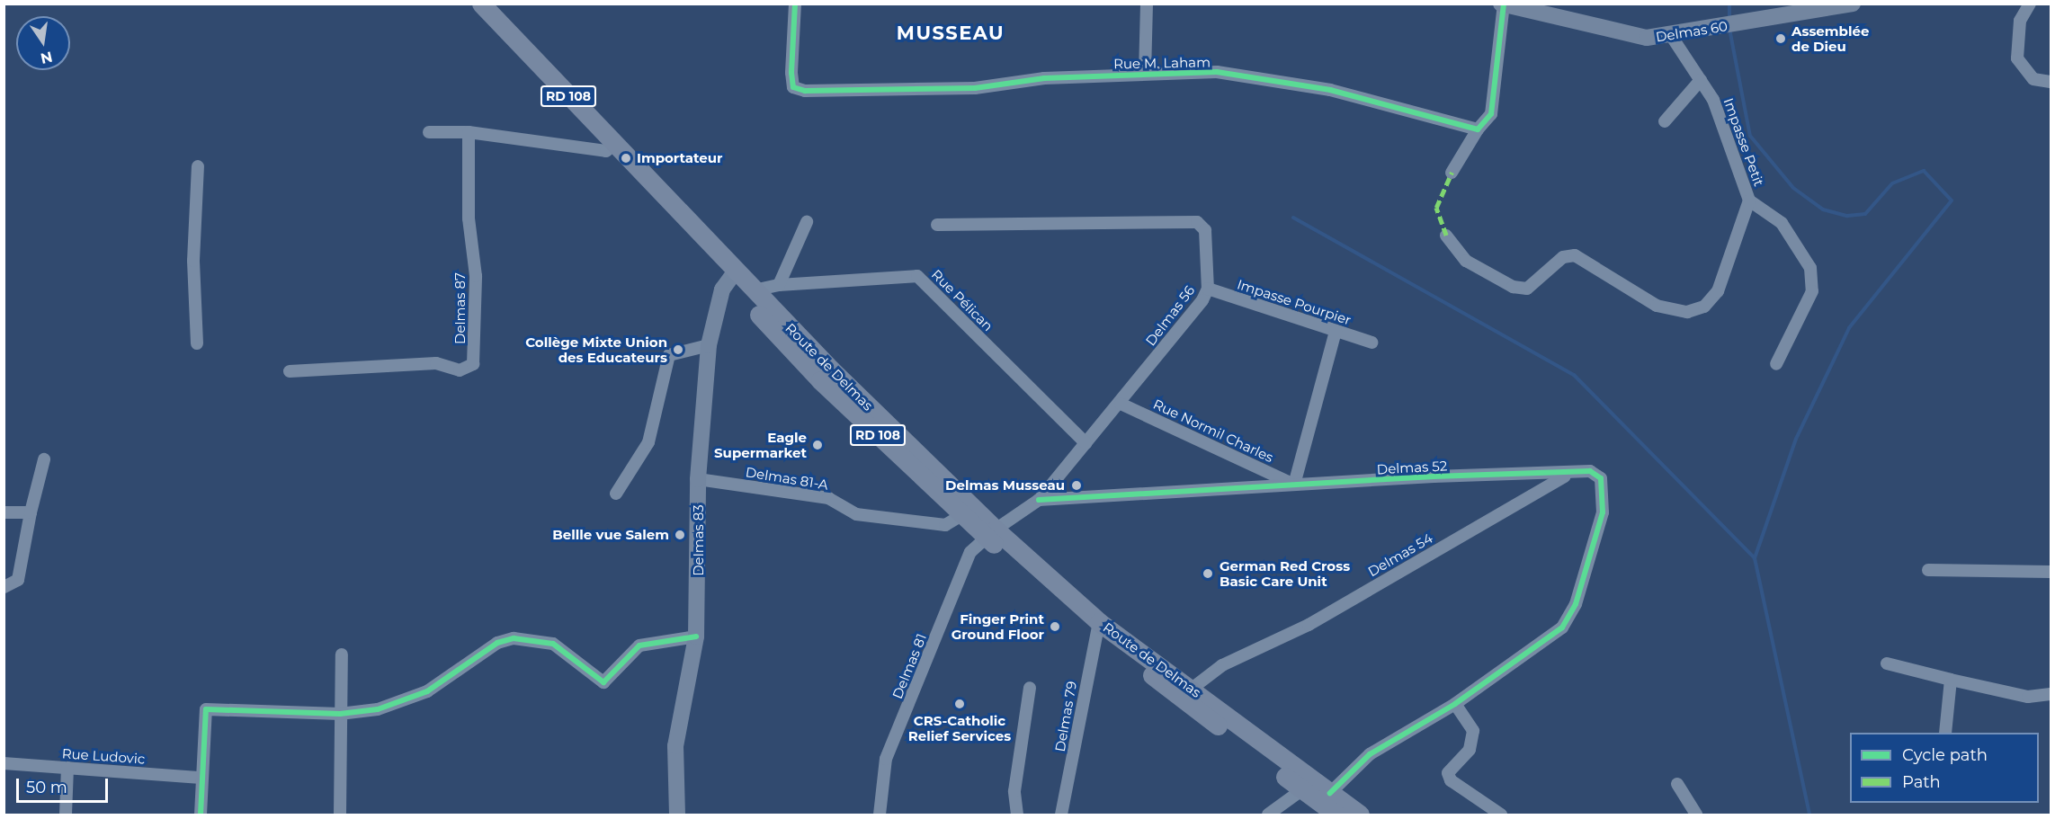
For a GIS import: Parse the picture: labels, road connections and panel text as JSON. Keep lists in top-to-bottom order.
{
  "streets": {
    "main road": ["RD 108", "Route de Delmas"],
    "street": [
      "Delmas 60",
      "Rue M. Laham",
      "Impasse Petit",
      "Rue Pélican",
      "Impasse Pourpier",
      "Delmas 87",
      "Delmas 56",
      "Rue Normil Charles",
      "Delmas 52",
      "Delmas 81-A",
      "Delmas 83",
      "Delmas 54",
      "Delmas 81",
      "Delmas 79",
      "Rue Ludovic"
    ]
  },
  "crossings": [
    ["Delmas 60", "Impasse Petit"],
    ["Rue Pélican", "Delmas 56"],
    ["Rue Pélican", "Route de Delmas"],
    ["Impasse Pourpier", "Delmas 56"],
    ["Delmas 56", "Route de Delmas"],
    ["Delmas 56", "Rue Normil Charles"],
    ["Delmas 56", "Delmas 52"],
    ["Delmas 56", "Delmas 81"],
    ["Route de Delmas", "Delmas 52"],
    ["Route de Delmas", "Delmas 81-A"],
    ["Route de Delmas", "Delmas 83"],
    ["Route de Delmas", "Delmas 54"],
    ["Route de Delmas", "Delmas 81"],
    ["Route de Delmas", "Delmas 79"],
    ["Rue Normil Charles", "Delmas 52"],
    ["Delmas 52", "Delmas 54"],
    ["Delmas 81-A", "Delmas 83"]
  ],
  "districts": ["MUSSEAU"],
  "places": [
    "Assemblée de Dieu",
    "Importateur",
    "Collège Mixte Union des Educateurs",
    "Eagle Supermarket",
    "Delmas Musseau",
    "Bellle vue Salem",
    "German Red Cross Basic Care Unit",
    "Finger Print Ground Floor",
    "CRS-Catholic Relief Services"
  ],
  "legend": ["Cycle path", "Path"],
  "scale_bar": "50 m",
  "north": "bottom"
}
